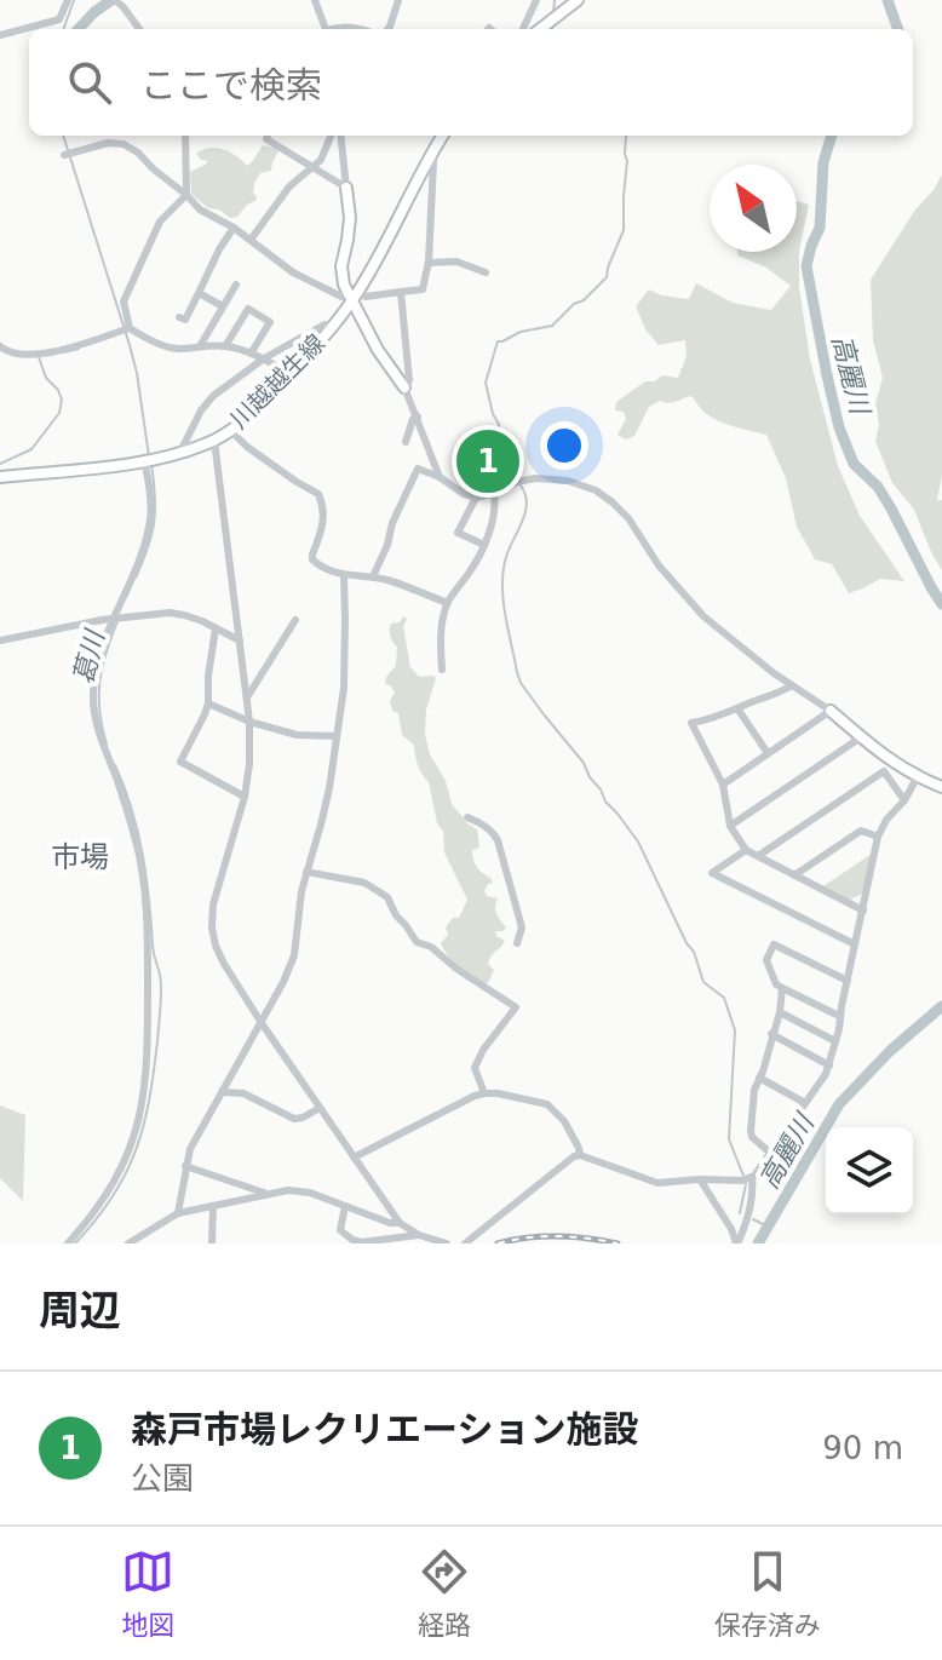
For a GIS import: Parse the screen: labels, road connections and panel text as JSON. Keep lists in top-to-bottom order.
{
  "streets": {
    "main road": ["川越越生線"]
  },
  "districts": ["市場"],
  "water": ["高麗川", "葛川"],
  "north": "top left",
  "page": {
    "search": "ここで検索",
    "pins": "1",
    "heading": "周辺",
    "list": [
      {
        "mark": "1",
        "name": "森戸市場レクリエーション施設",
        "note": "公園",
        "value": "90 m"
      }
    ],
    "nav": ["地図", "経路", "保存済み"]
  }
}
